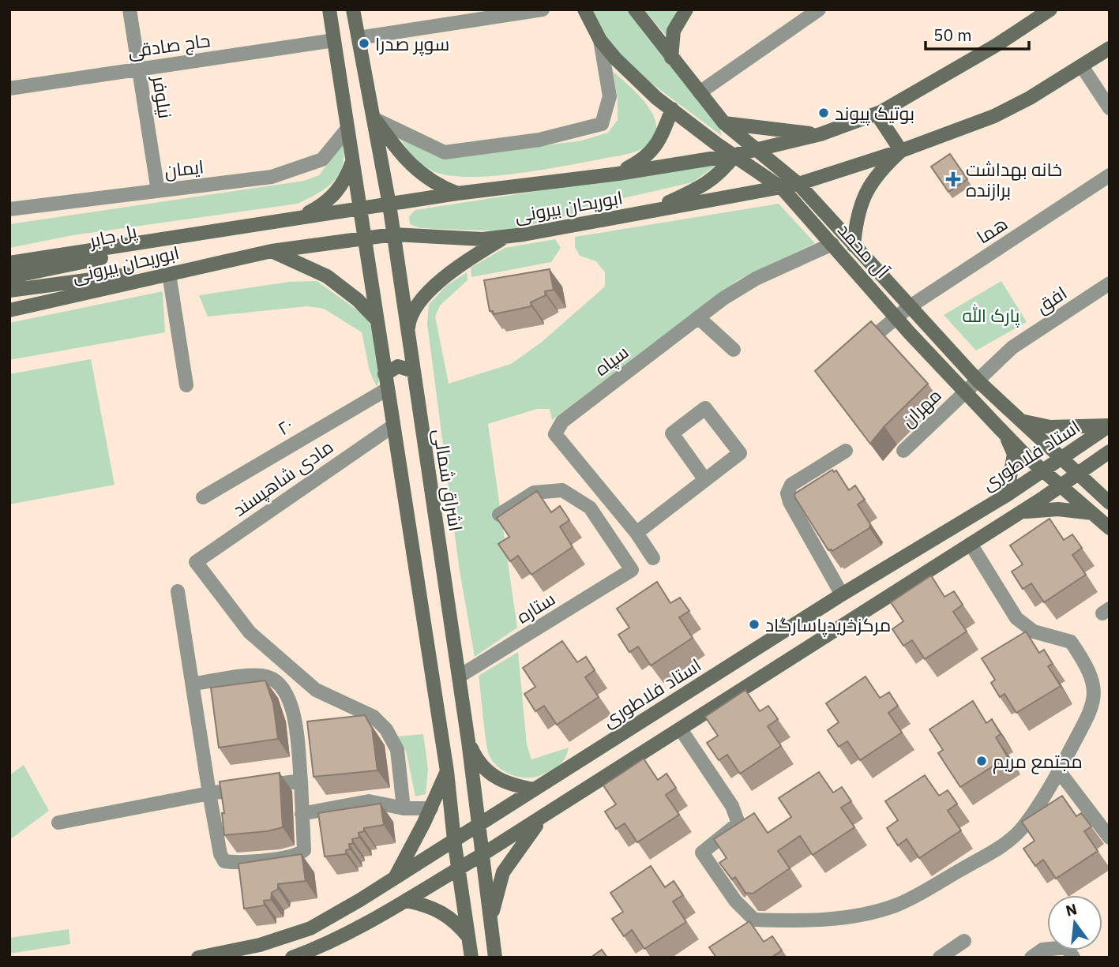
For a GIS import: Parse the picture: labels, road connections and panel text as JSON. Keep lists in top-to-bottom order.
{
  "streets": {
    "main road": [
      "ابوریحان بیرونی",
      "پل جابر",
      "آل محمد",
      "استاد فلاطوری",
      "اشراق شمالی"
    ],
    "street": [
      "حاج صادقی",
      "نیلوفر",
      "ایمان",
      "هما",
      "افق",
      "سپاه",
      "مهران",
      "۲۰",
      "مادی شاهپسند",
      "ستاره"
    ]
  },
  "crossings": [
    ["حاج صادقی", "نیلوفر"],
    ["نیلوفر", "ایمان"],
    ["ابوریحان بیرونی", "پل جابر"],
    ["ابوریحان بیرونی", "آل محمد"],
    ["ابوریحان بیرونی", "اشراق شمالی"],
    ["هما", "آل محمد"],
    ["آل محمد", "افق"],
    ["آل محمد", "سپاه"],
    ["آل محمد", "مهران"],
    ["آل محمد", "استاد فلاطوری"],
    ["افق", "مهران"],
    ["استاد فلاطوری", "اشراق شمالی"],
    ["اشراق شمالی", "ستاره"]
  ],
  "parks": ["پارک الله"],
  "places": {
    "other": [
      "سوپر صدرا",
      "بوتیک پیوند",
      "مرکزخریدپاسارگاد",
      "مجتمع مریم"
    ],
    "health": ["خانه بهداشت برازنده"]
  },
  "scale_bar": "50 m",
  "north": "top"
}
